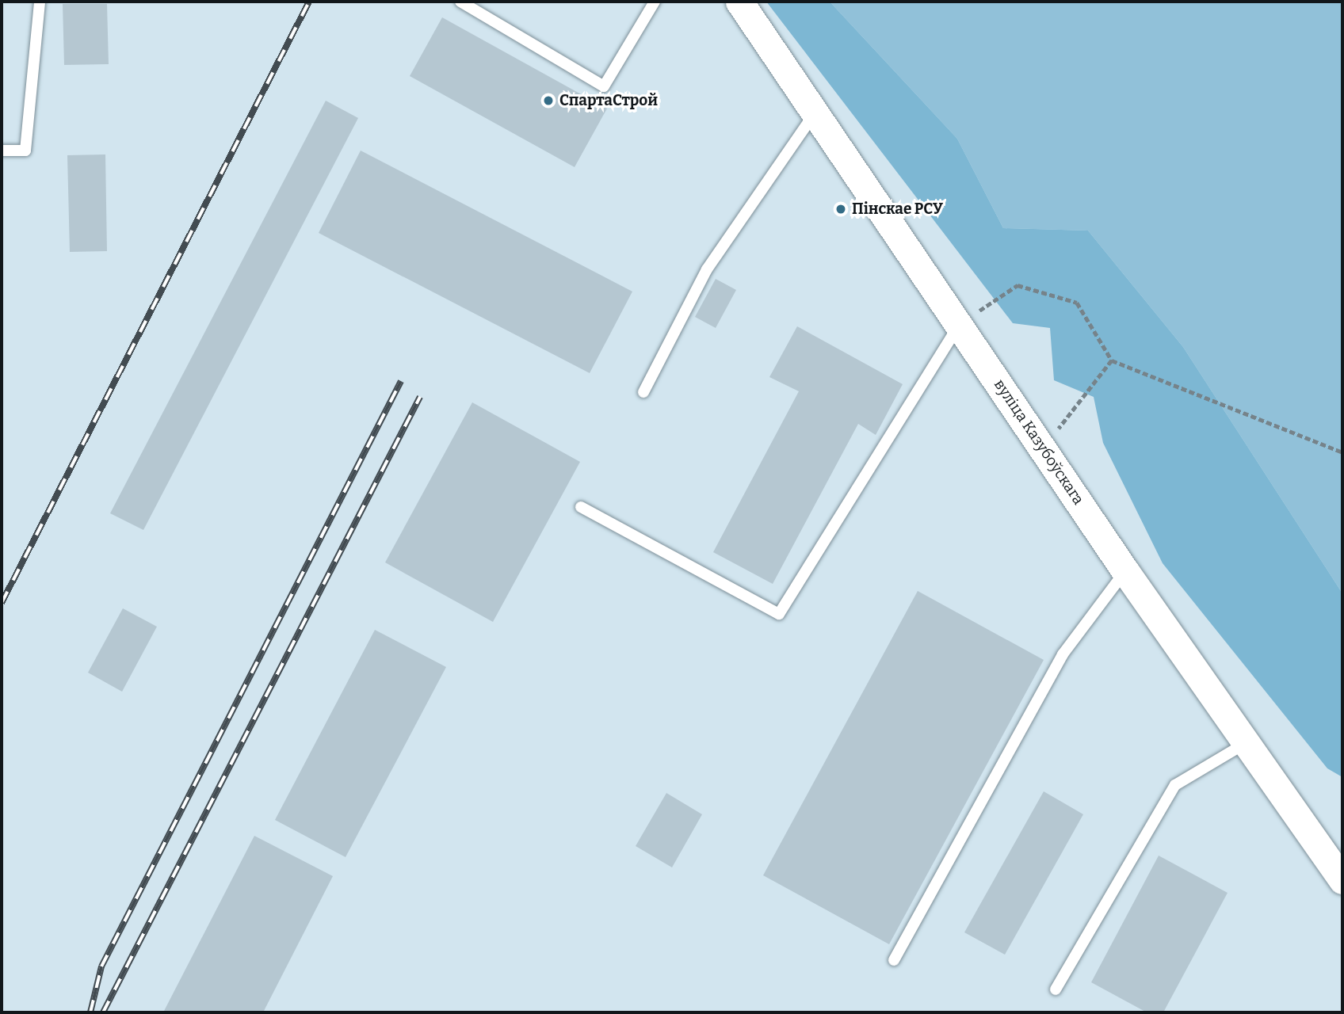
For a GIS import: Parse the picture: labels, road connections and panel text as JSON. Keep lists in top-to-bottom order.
{
  "streets": {
    "street": ["вуліца Казубоўскага"]
  },
  "places": ["СпартаСтрой", "Пінскае РСУ"]
}
